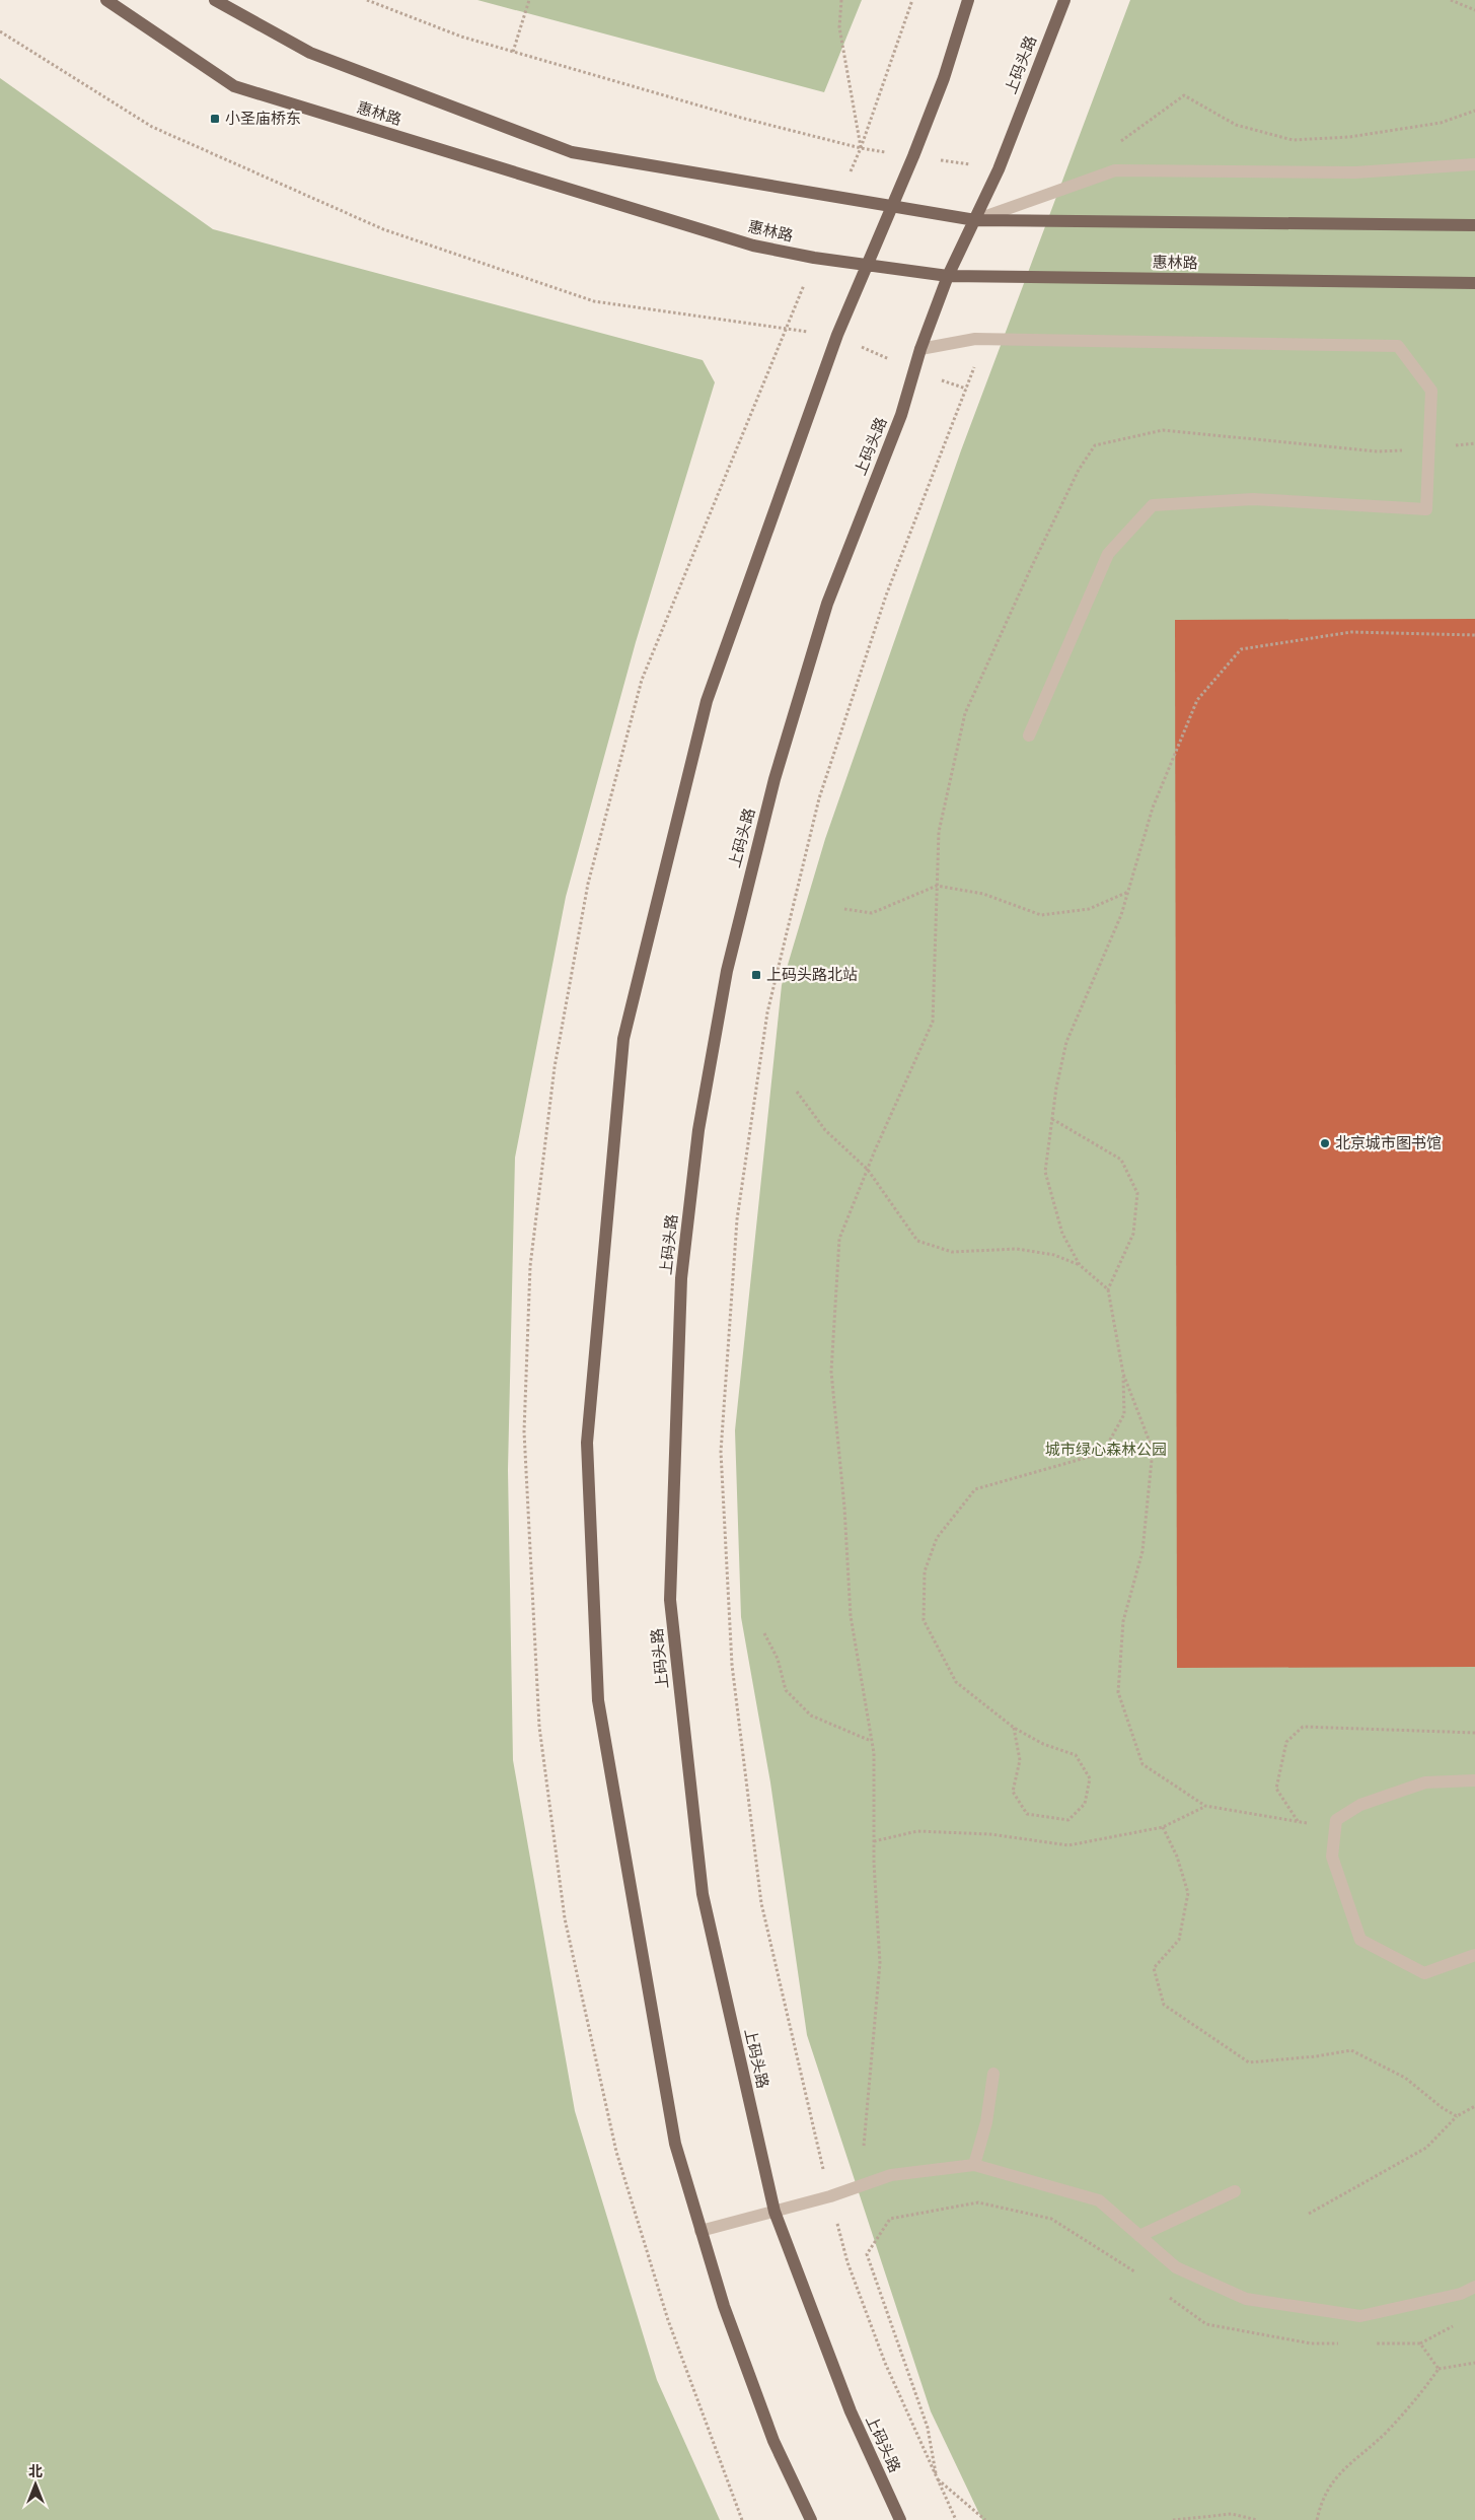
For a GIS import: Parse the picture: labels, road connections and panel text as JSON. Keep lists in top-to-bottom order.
{
  "streets": {
    "main road": ["上码头路", "惠林路"]
  },
  "crossings": [
    ["上码头路", "惠林路"]
  ],
  "parks": ["城市绿心森林公园"],
  "places": {
    "transit": ["小圣庙桥东", "上码头路北站"],
    "other": ["北京城市图书馆"]
  },
  "north": "top"
}
